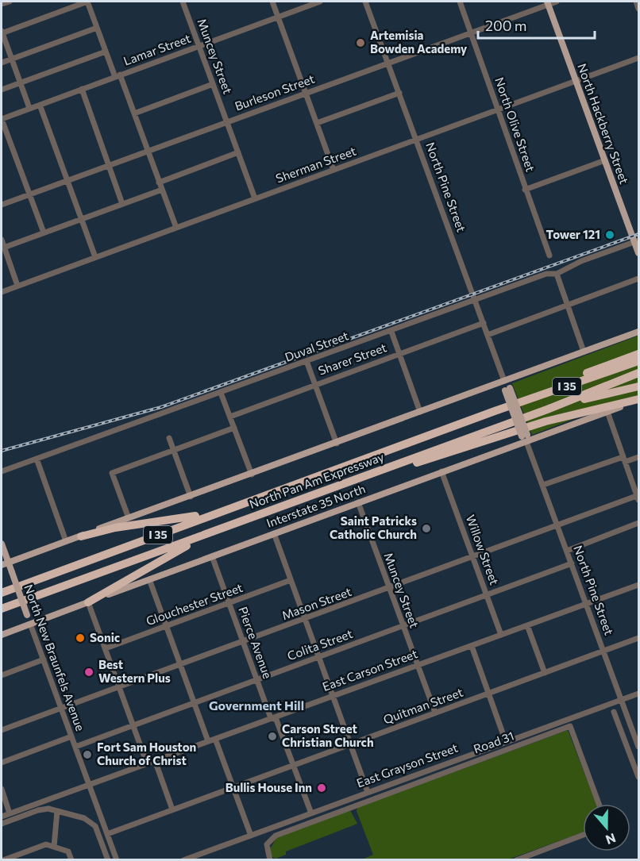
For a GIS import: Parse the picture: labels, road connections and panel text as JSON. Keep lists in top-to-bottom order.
{
  "streets": {
    "highway": ["I 35", "North Pan Am Expressway"],
    "main road": [
      "North Hackberry Street",
      "North Pine Street",
      "Interstate 35 North",
      "North New Braunfels Avenue"
    ],
    "street": [
      "Lamar Street",
      "Muncey Street",
      "Burleson Street",
      "North Olive Street",
      "Sherman Street",
      "Duval Street",
      "Sharer Street",
      "Willow Street",
      "Mason Street",
      "Glouchester Street",
      "Pierce Avenue",
      "Colita Street",
      "East Carson Street",
      "Quitman Street",
      "Road 31",
      "East Grayson Street"
    ]
  },
  "crossings": [
    ["Lamar Street", "Muncey Street"],
    ["Muncey Street", "Burleson Street"],
    ["Muncey Street", "Sherman Street"],
    ["Muncey Street", "Interstate 35 North"],
    ["Muncey Street", "Mason Street"],
    ["Muncey Street", "Colita Street"],
    ["Muncey Street", "East Carson Street"],
    ["Muncey Street", "Quitman Street"],
    ["Burleson Street", "North Hackberry Street"],
    ["Burleson Street", "North Olive Street"],
    ["Burleson Street", "North Pine Street"],
    ["North Hackberry Street", "Sherman Street"],
    ["North Hackberry Street", "Duval Street"],
    ["North Olive Street", "Sherman Street"],
    ["Sherman Street", "North Pine Street"],
    ["North Pine Street", "Duval Street"],
    ["North Pine Street", "Sharer Street"],
    ["North Pine Street", "Interstate 35 North"],
    ["North Pine Street", "Mason Street"],
    ["North Pine Street", "Colita Street"],
    ["North Pine Street", "East Carson Street"],
    ["North Pine Street", "Quitman Street"],
    ["North Pine Street", "East Grayson Street"],
    ["Interstate 35 North", "Willow Street"],
    ["Interstate 35 North", "Pierce Avenue"],
    ["Interstate 35 North", "North New Braunfels Avenue"],
    ["Willow Street", "Mason Street"],
    ["Willow Street", "Colita Street"],
    ["Willow Street", "East Carson Street"],
    ["Mason Street", "Pierce Avenue"],
    ["Mason Street", "North New Braunfels Avenue"],
    ["Glouchester Street", "Pierce Avenue"],
    ["Pierce Avenue", "Colita Street"],
    ["Pierce Avenue", "East Carson Street"],
    ["Pierce Avenue", "Quitman Street"],
    ["Pierce Avenue", "East Grayson Street"],
    ["Colita Street", "North New Braunfels Avenue"],
    ["North New Braunfels Avenue", "East Carson Street"],
    ["North New Braunfels Avenue", "Quitman Street"]
  ],
  "districts": ["Government Hill"],
  "places": [
    "Artemisia Bowden Academy",
    "Tower 121",
    "Saint Patricks Catholic Church",
    "Sonic",
    "Best Western Plus",
    "Carson Street Christian Church",
    "Fort Sam Houston Church of Christ",
    "Bullis House Inn"
  ],
  "scale_bar": "200 m",
  "north": "bottom"
}
